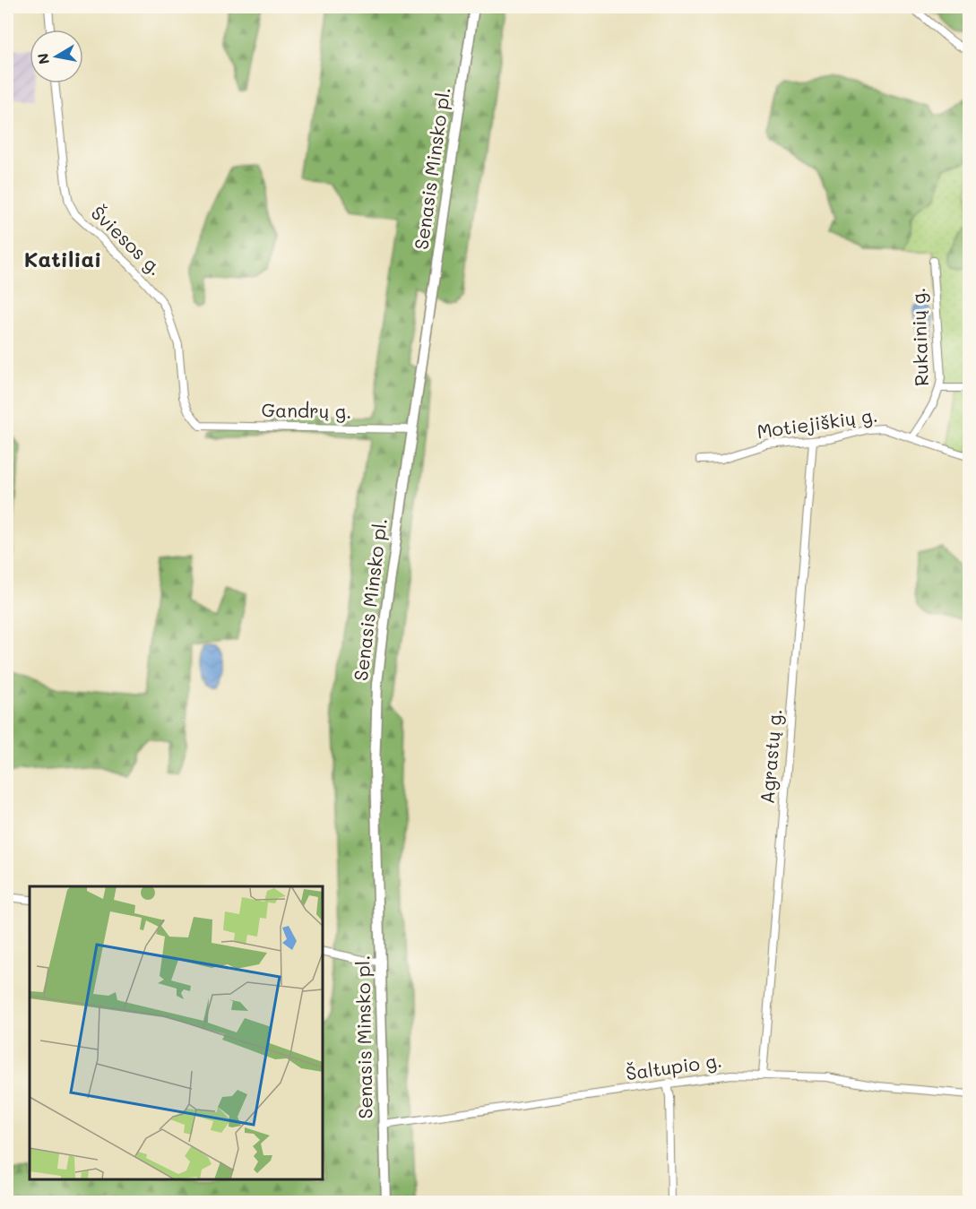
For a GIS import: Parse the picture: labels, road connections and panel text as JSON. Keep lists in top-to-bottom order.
{
  "streets": {
    "main road": ["Senasis Minsko pl."],
    "street": [
      "Šviesos g.",
      "Rukainių g.",
      "Gandrų g.",
      "Motiejiškių g.",
      "Agrastų g.",
      "Šaltupio g."
    ]
  },
  "crossings": [
    ["Senasis Minsko pl.", "Gandrų g."],
    ["Senasis Minsko pl.", "Šaltupio g."],
    ["Šviesos g.", "Gandrų g."],
    ["Rukainių g.", "Motiejiškių g."],
    ["Motiejiškių g.", "Agrastų g."],
    ["Agrastų g.", "Šaltupio g."]
  ],
  "districts": ["Katiliai"],
  "north": "left"
}
